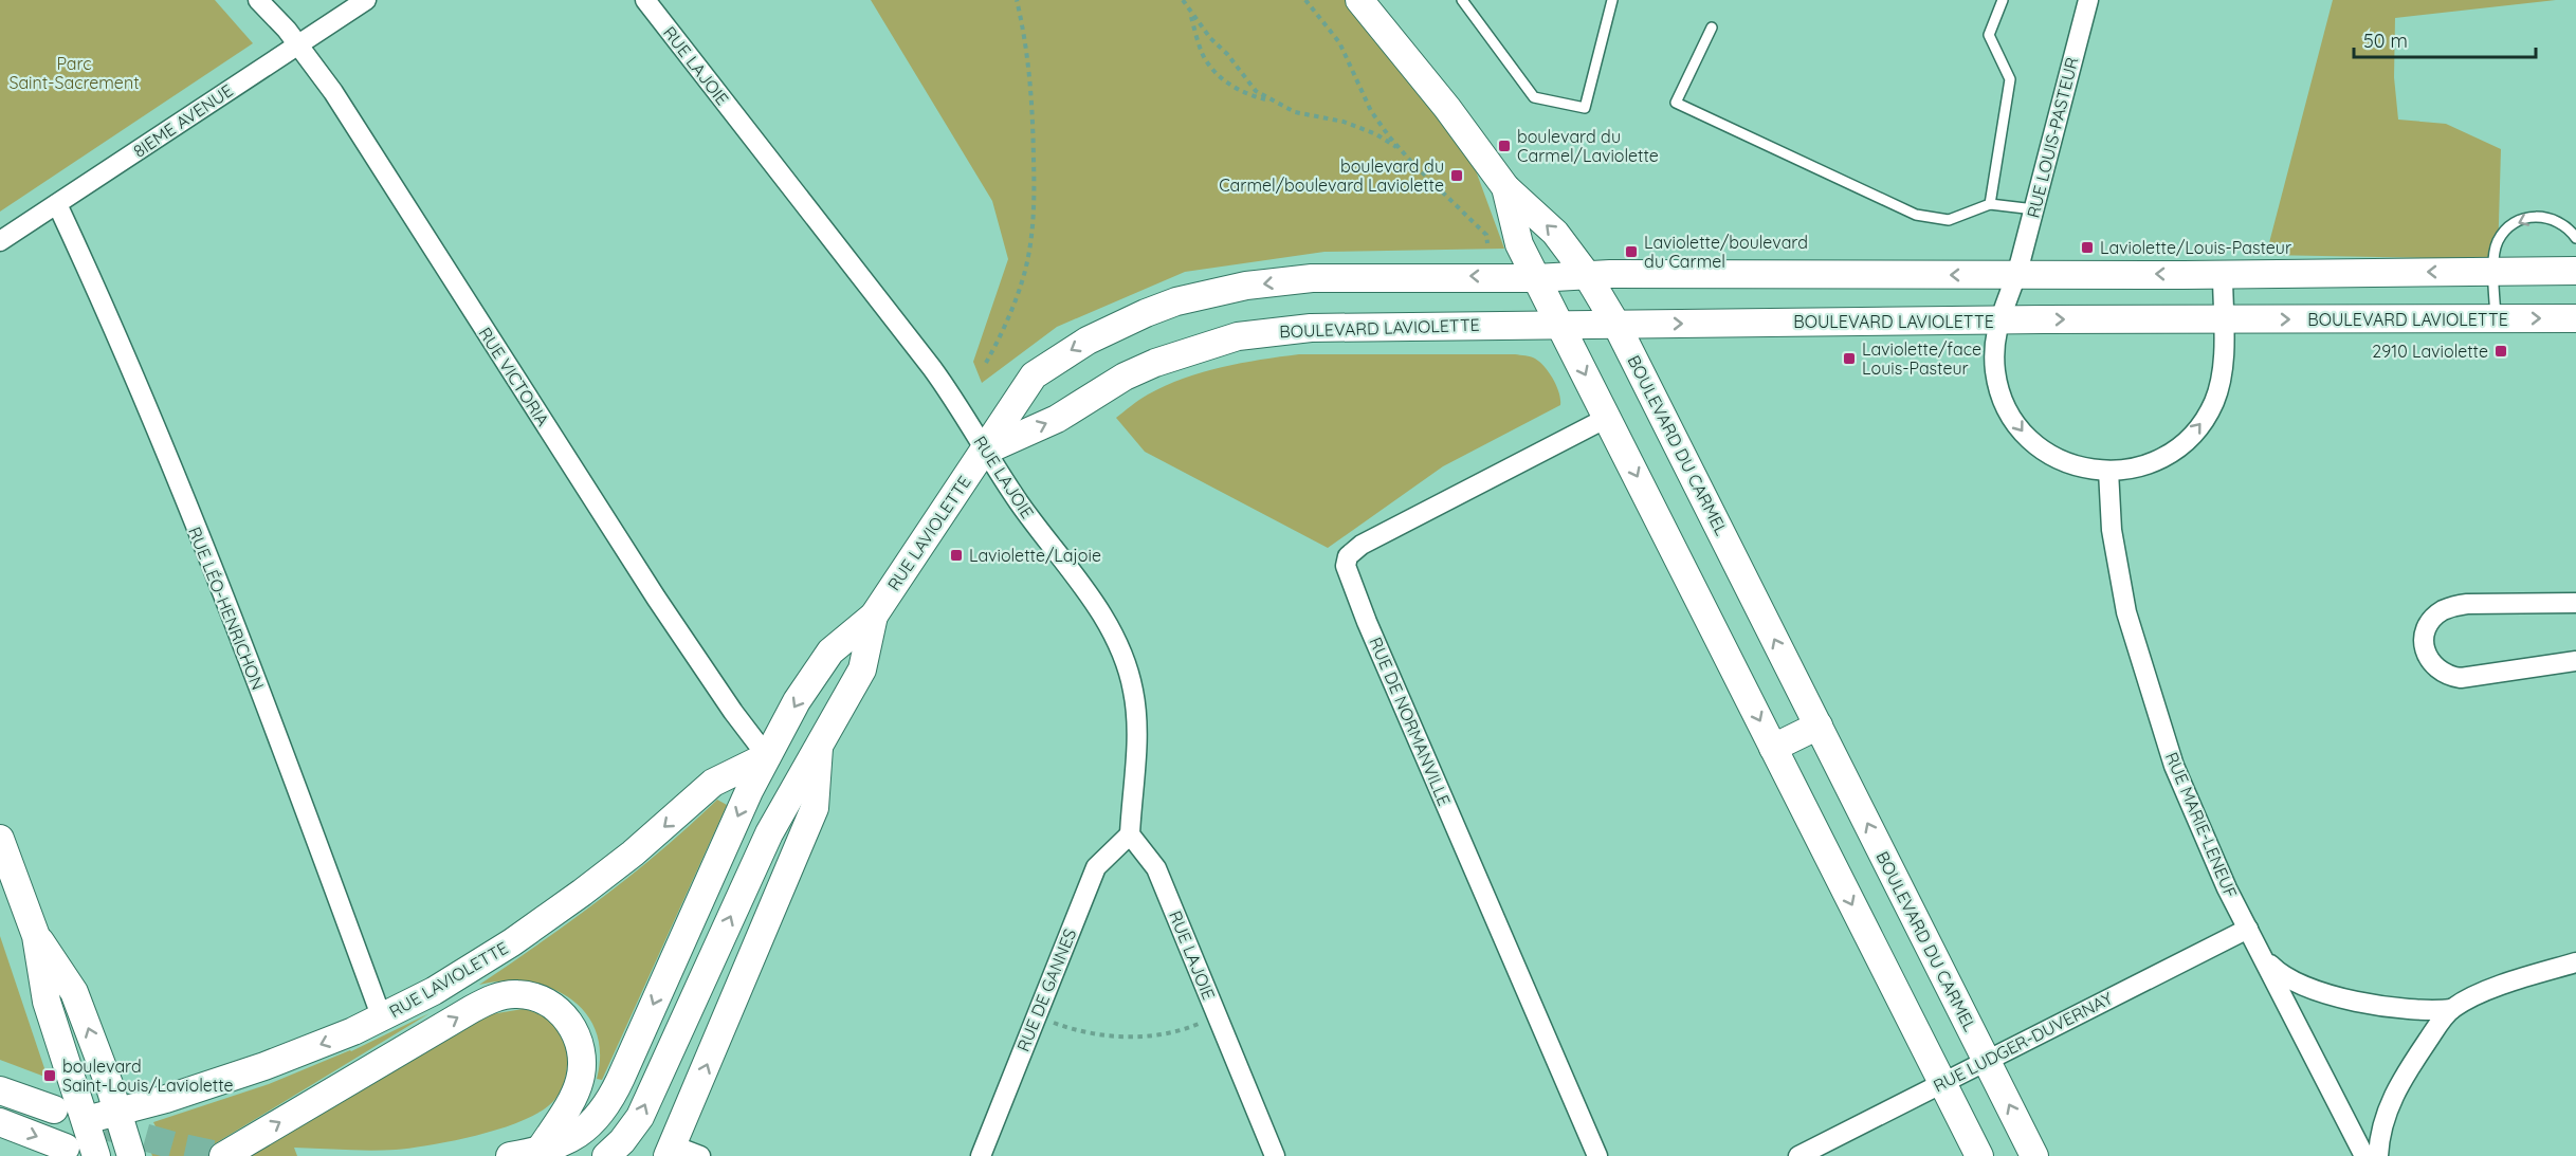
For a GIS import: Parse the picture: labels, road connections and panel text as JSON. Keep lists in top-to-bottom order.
{
  "streets": {
    "main road": ["BOULEVARD LAVIOLETTE", "BOULEVARD DU CARMEL", "RUE LAVIOLETTE"],
    "street": [
      "RUE LAJOIE",
      "8IEME AVENUE",
      "RUE LOUIS-PASTEUR",
      "RUE VICTORIA",
      "RUE LÉO-HENRICHON",
      "RUE DE NORMANVILLE",
      "RUE MARIE-LENEUF",
      "RUE DE GANNES",
      "RUE LUDGER-DUVERNAY"
    ]
  },
  "crossings": [
    ["RUE LAJOIE", "BOULEVARD LAVIOLETTE"],
    ["RUE LAJOIE", "RUE LAVIOLETTE"],
    ["RUE LAJOIE", "RUE DE GANNES"],
    ["8IEME AVENUE", "RUE VICTORIA"],
    ["8IEME AVENUE", "RUE LÉO-HENRICHON"],
    ["RUE LOUIS-PASTEUR", "BOULEVARD LAVIOLETTE"],
    ["BOULEVARD LAVIOLETTE", "BOULEVARD DU CARMEL"],
    ["BOULEVARD LAVIOLETTE", "RUE LAVIOLETTE"],
    ["RUE VICTORIA", "RUE LAVIOLETTE"],
    ["BOULEVARD DU CARMEL", "RUE DE NORMANVILLE"],
    ["BOULEVARD DU CARMEL", "RUE LUDGER-DUVERNAY"],
    ["RUE LAVIOLETTE", "RUE LÉO-HENRICHON"],
    ["RUE MARIE-LENEUF", "RUE LUDGER-DUVERNAY"]
  ],
  "parks": ["Parc Saint-Sacrement"],
  "places": {
    "transit": [
      "boulevard du Carmel/Laviolette",
      "boulevard du Carmel/boulevard Laviolette",
      "Laviolette/Louis-Pasteur",
      "Laviolette/boulevard du Carmel",
      "2910 Laviolette",
      "Laviolette/face Louis-Pasteur",
      "Laviolette/Lajoie",
      "boulevard Saint-Louis/Laviolette"
    ]
  },
  "scale_bar": "50 m"
}
